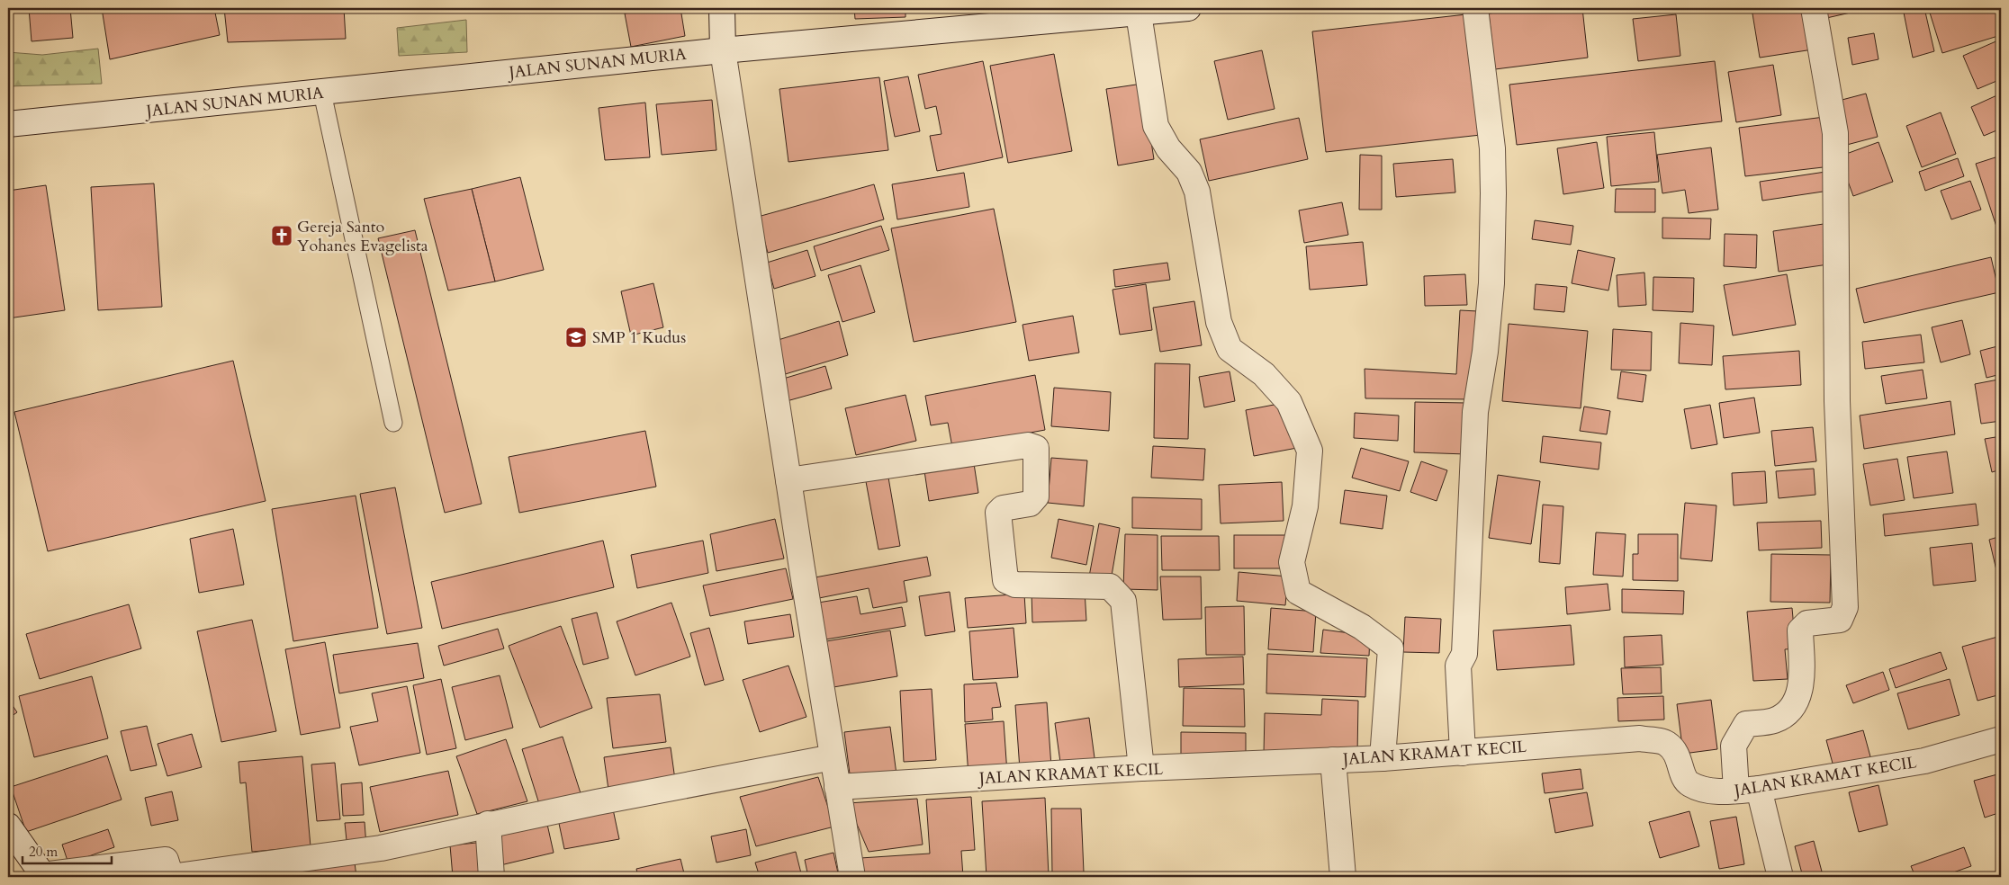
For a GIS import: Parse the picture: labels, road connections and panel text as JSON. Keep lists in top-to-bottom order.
{
  "streets": {
    "street": ["JALAN SUNAN MURIA", "JALAN KRAMAT KECIL"]
  },
  "places": {
    "church": ["Gereja Santo Yohanes Evagelista"],
    "school or university": ["SMP 1 Kudus"]
  },
  "scale_bar": "20 m"
}
